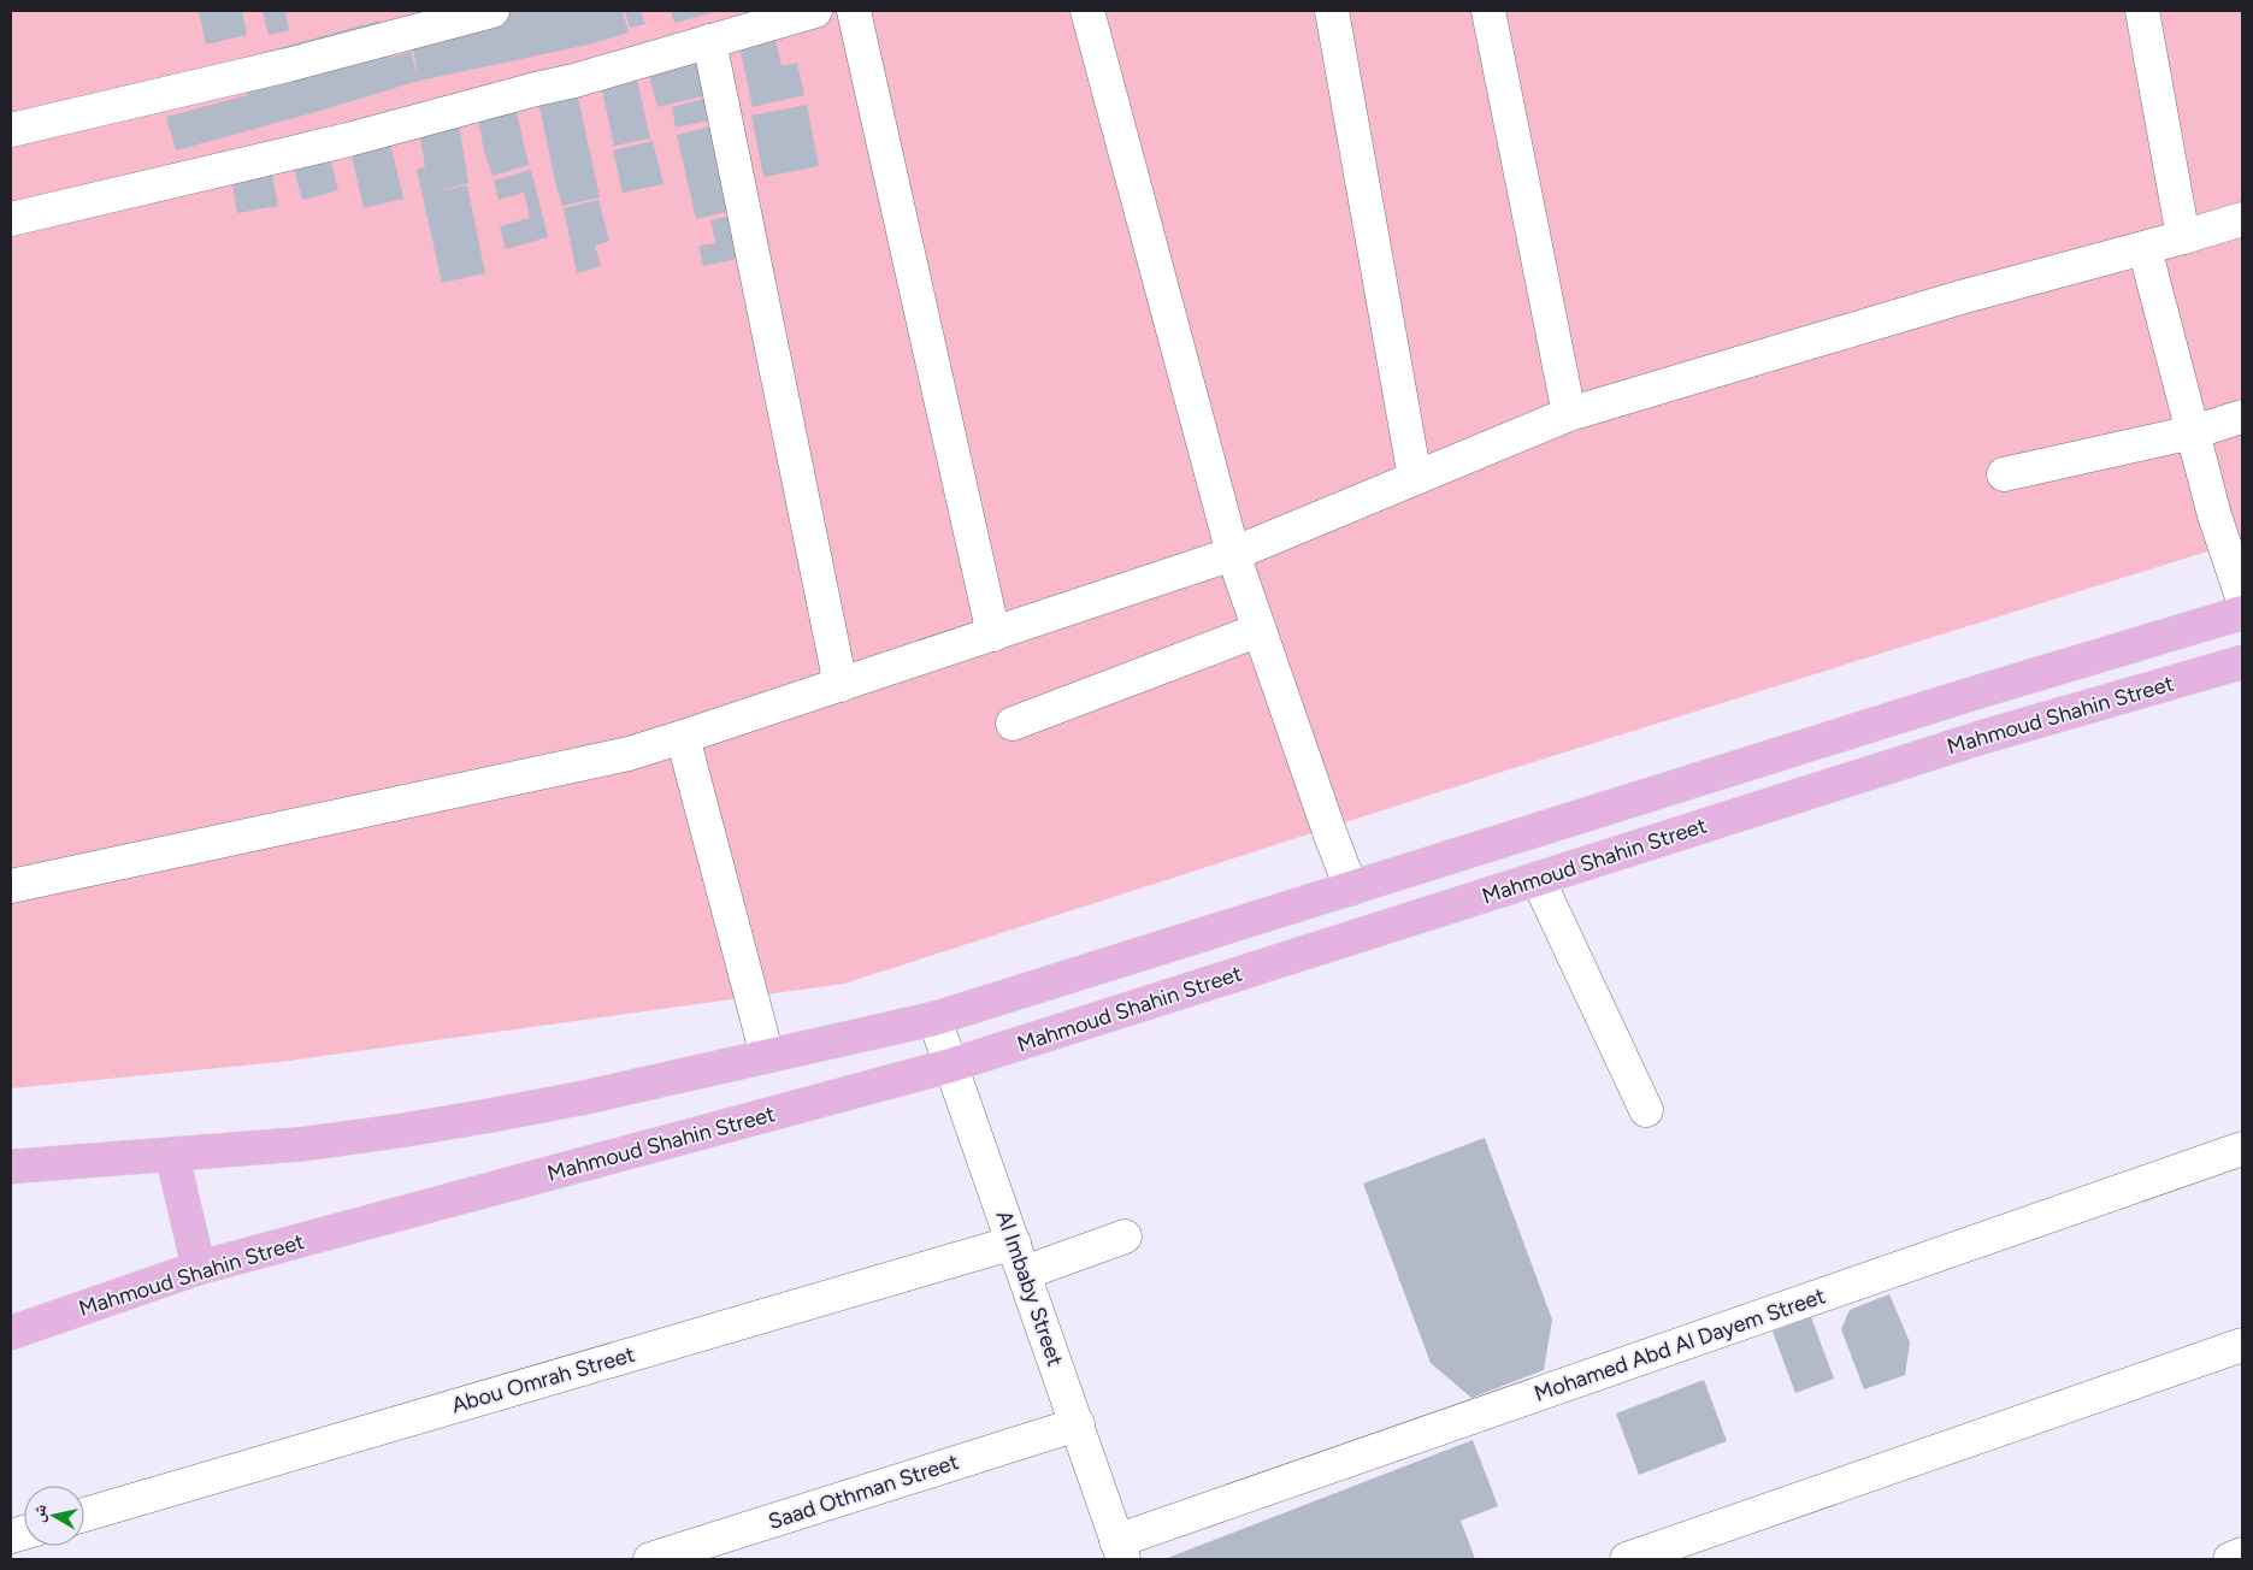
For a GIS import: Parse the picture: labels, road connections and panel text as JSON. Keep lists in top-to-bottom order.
{
  "streets": {
    "main road": ["Mahmoud Shahin Street"],
    "street": [
      "Al Imbaby Street",
      "Mohamed Abd Al Dayem Street",
      "Abou Omrah Street",
      "Saad Othman Street"
    ]
  },
  "crossings": [
    ["Mahmoud Shahin Street", "Al Imbaby Street"],
    ["Al Imbaby Street", "Mohamed Abd Al Dayem Street"],
    ["Al Imbaby Street", "Abou Omrah Street"],
    ["Al Imbaby Street", "Saad Othman Street"]
  ],
  "north": "left"
}
